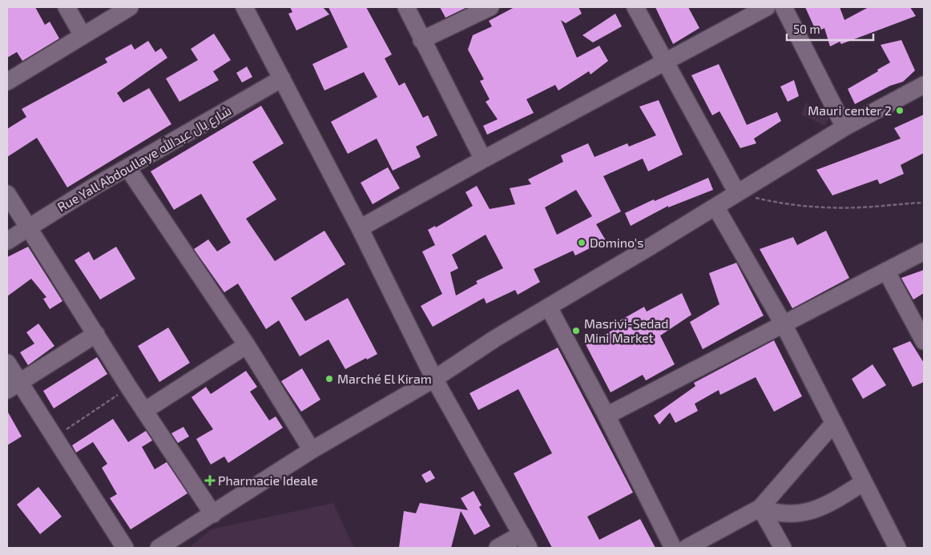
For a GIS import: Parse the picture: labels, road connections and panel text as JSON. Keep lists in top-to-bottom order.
{
  "streets": {
    "street": ["Rue Yall Abdoullaye شارع يال عبدالله"]
  },
  "places": {
    "other": [
      "Mauri center 2",
      "Domino's",
      "Masrivi-Sedad Mini Market",
      "Marché El Kiram"
    ],
    "health": ["Pharmacie Ideale"]
  },
  "scale_bar": "50 m"
}
